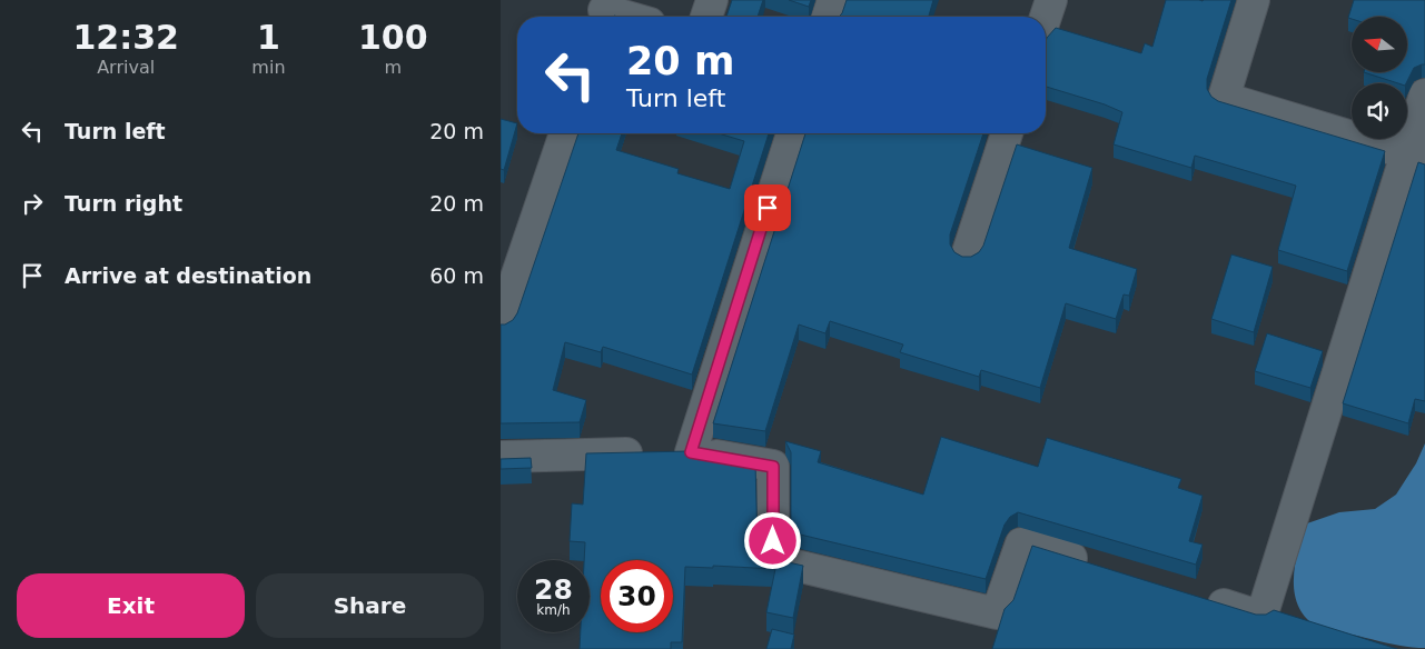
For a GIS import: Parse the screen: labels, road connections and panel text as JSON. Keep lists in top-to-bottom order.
{
  "north": "left",
  "page": {
    "eta": [
      "12:32",
      "Arrival",
      "1",
      "min",
      "100",
      "m"
    ],
    "turn": ["20 m", "Turn left"],
    "list": [
      {
        "name": "Turn left",
        "value": "20 m"
      },
      {
        "name": "Turn right",
        "value": "20 m"
      },
      {
        "name": "Arrive at destination",
        "value": "60 m"
      }
    ],
    "speed": "28 km/h",
    "limit": "30",
    "buttons": ["Exit", "Share"]
  }
}
